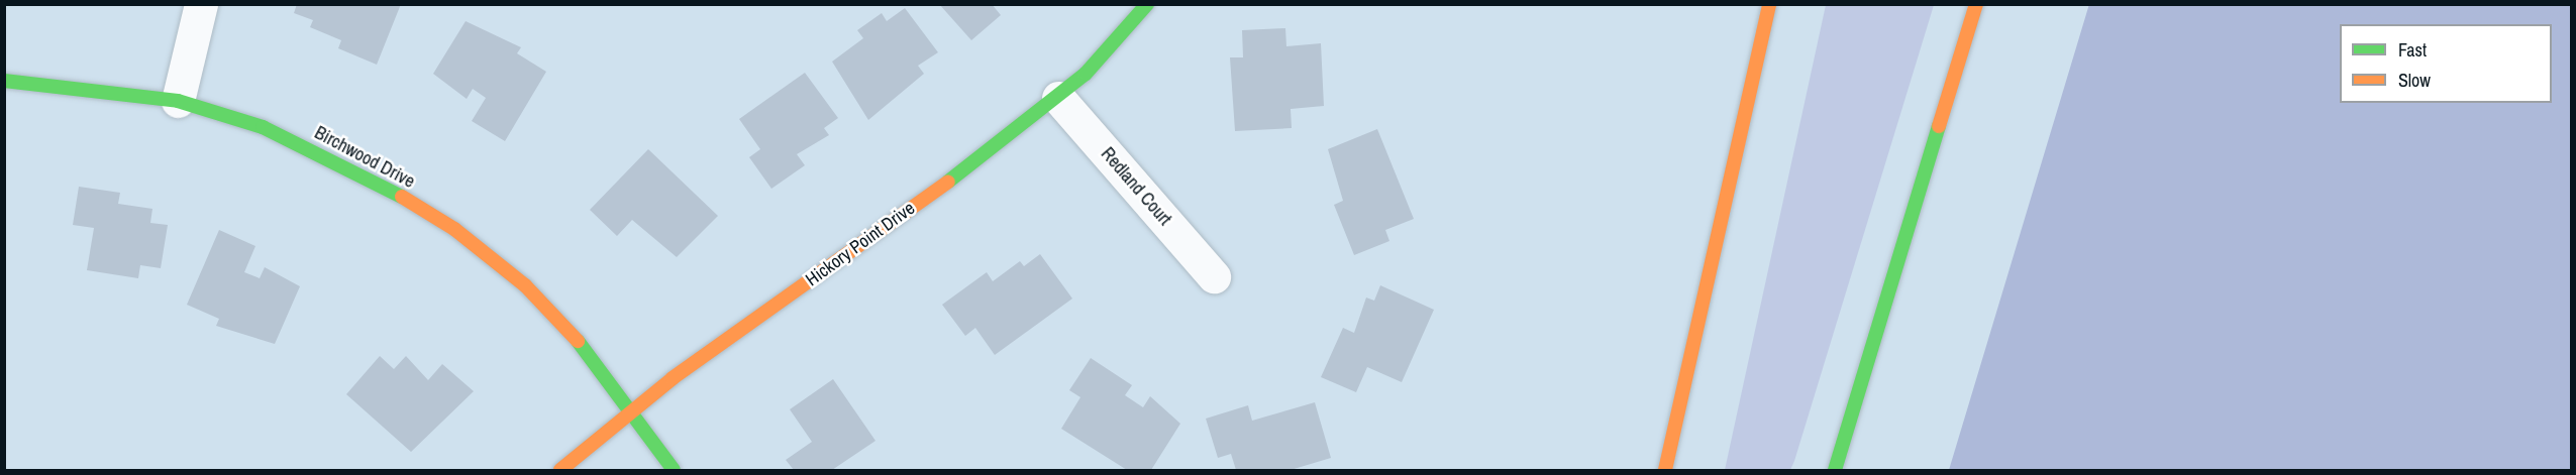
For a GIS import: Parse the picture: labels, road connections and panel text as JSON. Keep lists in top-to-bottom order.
{
  "streets": {
    "main road": ["Birchwood Drive", "Hickory Point Drive"],
    "street": ["Redland Court"]
  },
  "crossings": [
    ["Birchwood Drive", "Hickory Point Drive"],
    ["Redland Court", "Hickory Point Drive"]
  ],
  "legend": ["Fast", "Slow"]
}
